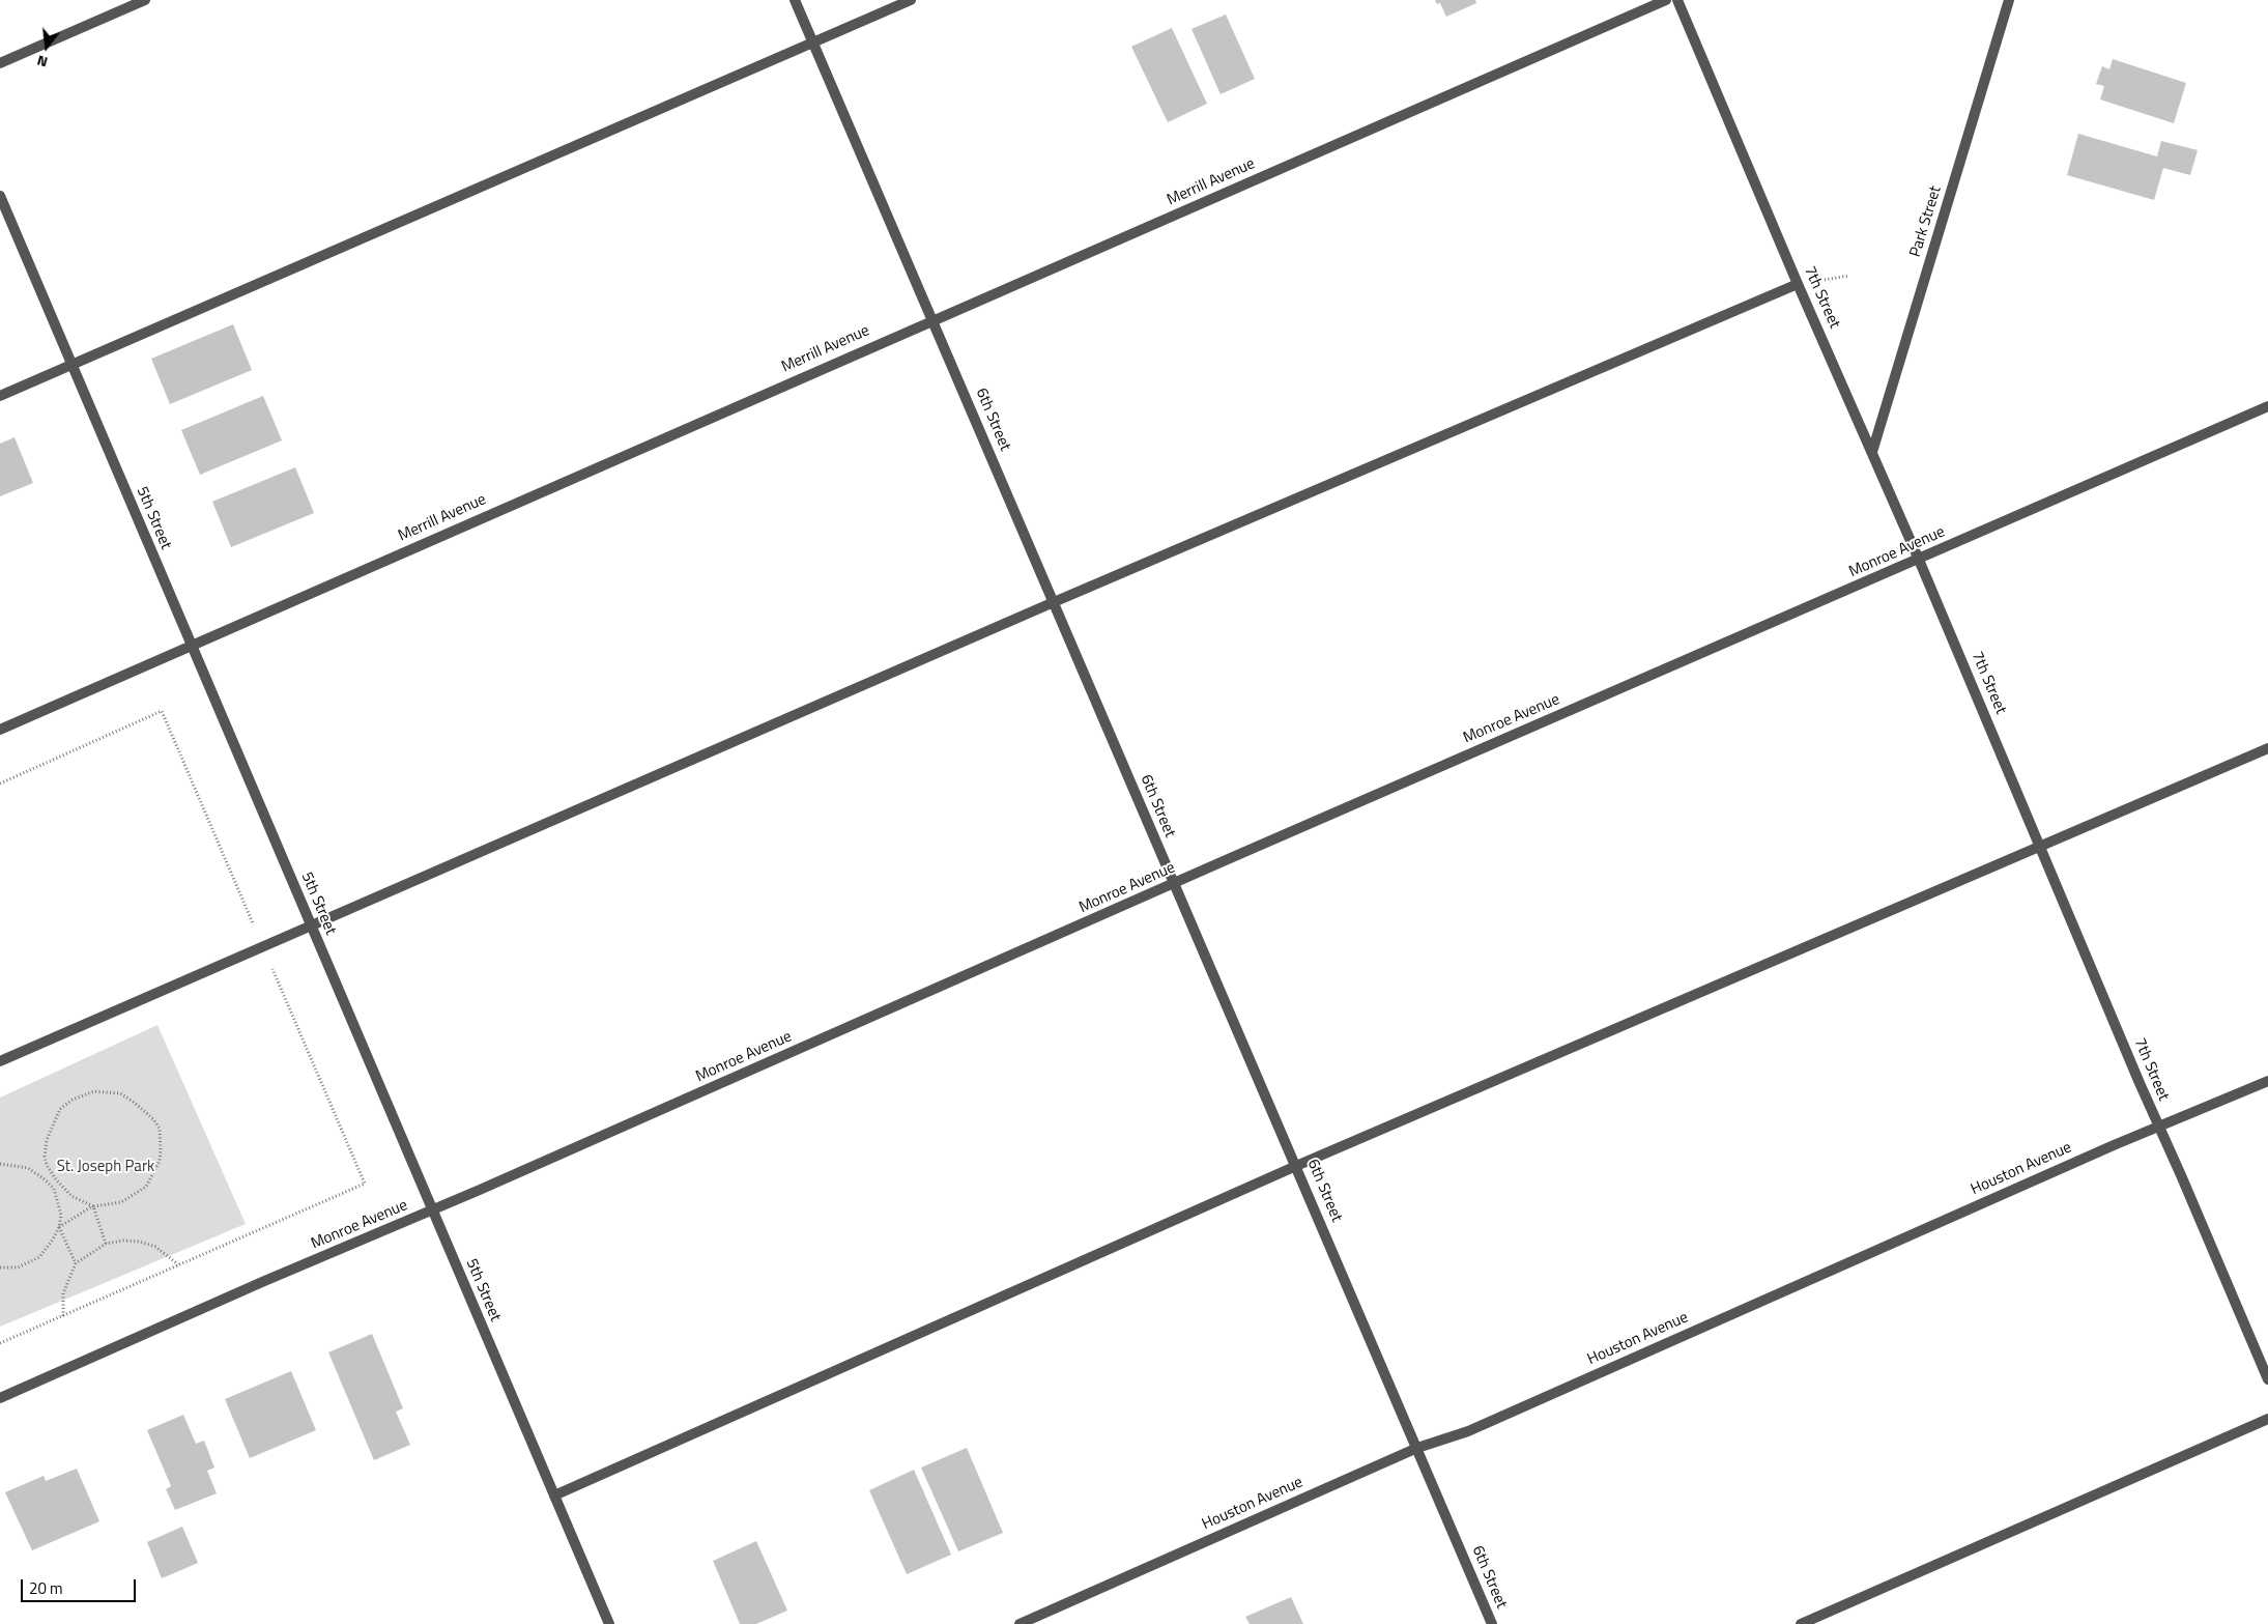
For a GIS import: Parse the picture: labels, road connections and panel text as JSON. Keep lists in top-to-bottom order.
{
  "streets": {
    "street": [
      "Merrill Avenue",
      "Park Street",
      "7th Street",
      "6th Street",
      "5th Street",
      "Monroe Avenue",
      "Houston Avenue"
    ]
  },
  "crossings": [
    ["Merrill Avenue", "6th Street"],
    ["Merrill Avenue", "5th Street"],
    ["Park Street", "7th Street"],
    ["7th Street", "Monroe Avenue"],
    ["7th Street", "Houston Avenue"],
    ["6th Street", "Monroe Avenue"],
    ["6th Street", "Houston Avenue"],
    ["5th Street", "Monroe Avenue"]
  ],
  "parks": ["St. Joseph Park"],
  "scale_bar": "20 m",
  "north": "bottom"
}
